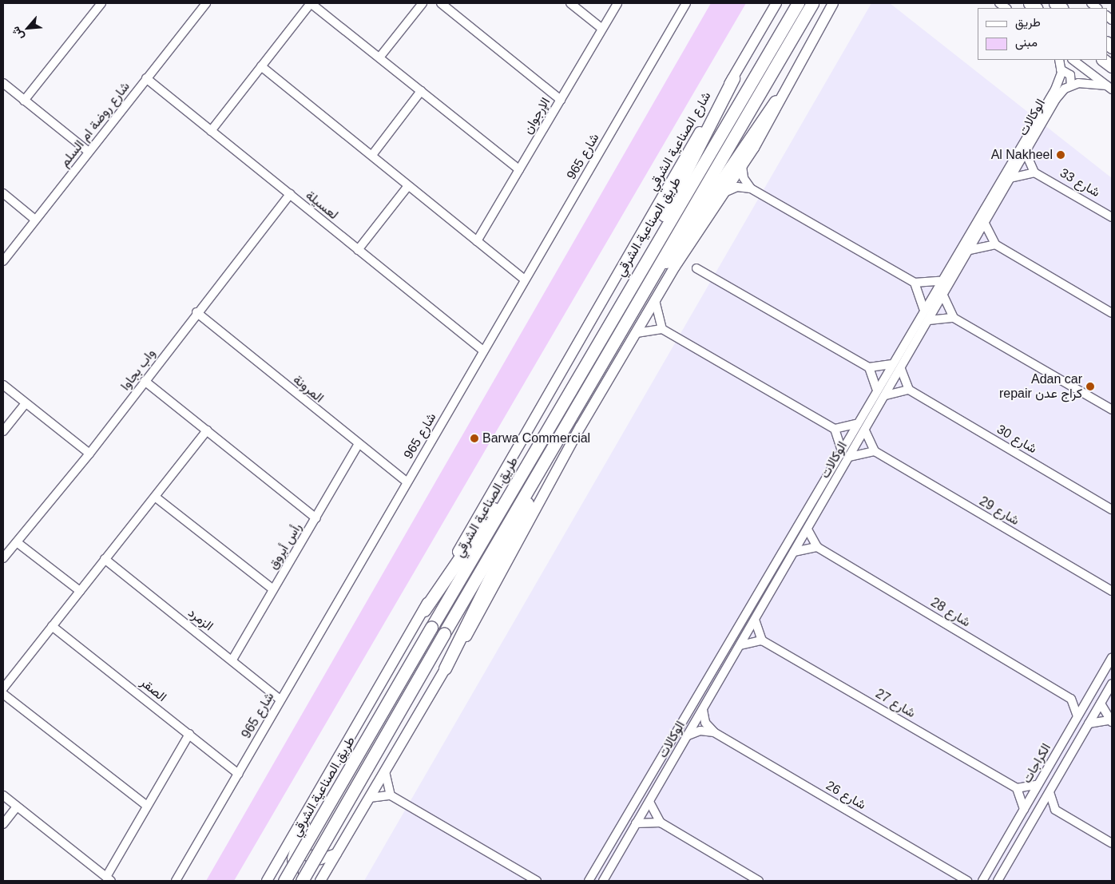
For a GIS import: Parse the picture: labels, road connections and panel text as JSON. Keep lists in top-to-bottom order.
{
  "streets": {
    "highway": ["طريق الصناعية الشرقي"],
    "main road": ["شارع الصناعية الشرقي"],
    "street": [
      "الإرجوان",
      "الوكالات",
      "شارع روضة ام السلم",
      "شارع 965",
      "شارع 33",
      "لعسيلة",
      "واب بجاوا",
      "المرونة",
      "شارع 30",
      "شارع 29",
      "رأس أبروق",
      "شارع 28",
      "الزمرد",
      "الصقر",
      "شارع 27",
      "الكراجات",
      "شارع 26"
    ]
  },
  "crossings": [
    ["الوكالات", "شارع 26"],
    ["شارع روضة ام السلم", "لعسيلة"],
    ["شارع الصناعية الشرقي", "طريق الصناعية الشرقي"],
    ["شارع 965", "لعسيلة"],
    ["شارع 965", "المرونة"],
    ["شارع 965", "الزمرد"],
    ["شارع 965", "الصقر"],
    ["لعسيلة", "واب بجاوا"],
    ["واب بجاوا", "المرونة"],
    ["المرونة", "رأس أبروق"],
    ["رأس أبروق", "الزمرد"],
    ["الكراجات", "شارع 26"]
  ],
  "places": ["Al Nakheel", "Adan car repair كراج عدن", "Barwa Commercial"],
  "legend": ["طريق", "مبنى"],
  "north": "bottom left"
}
